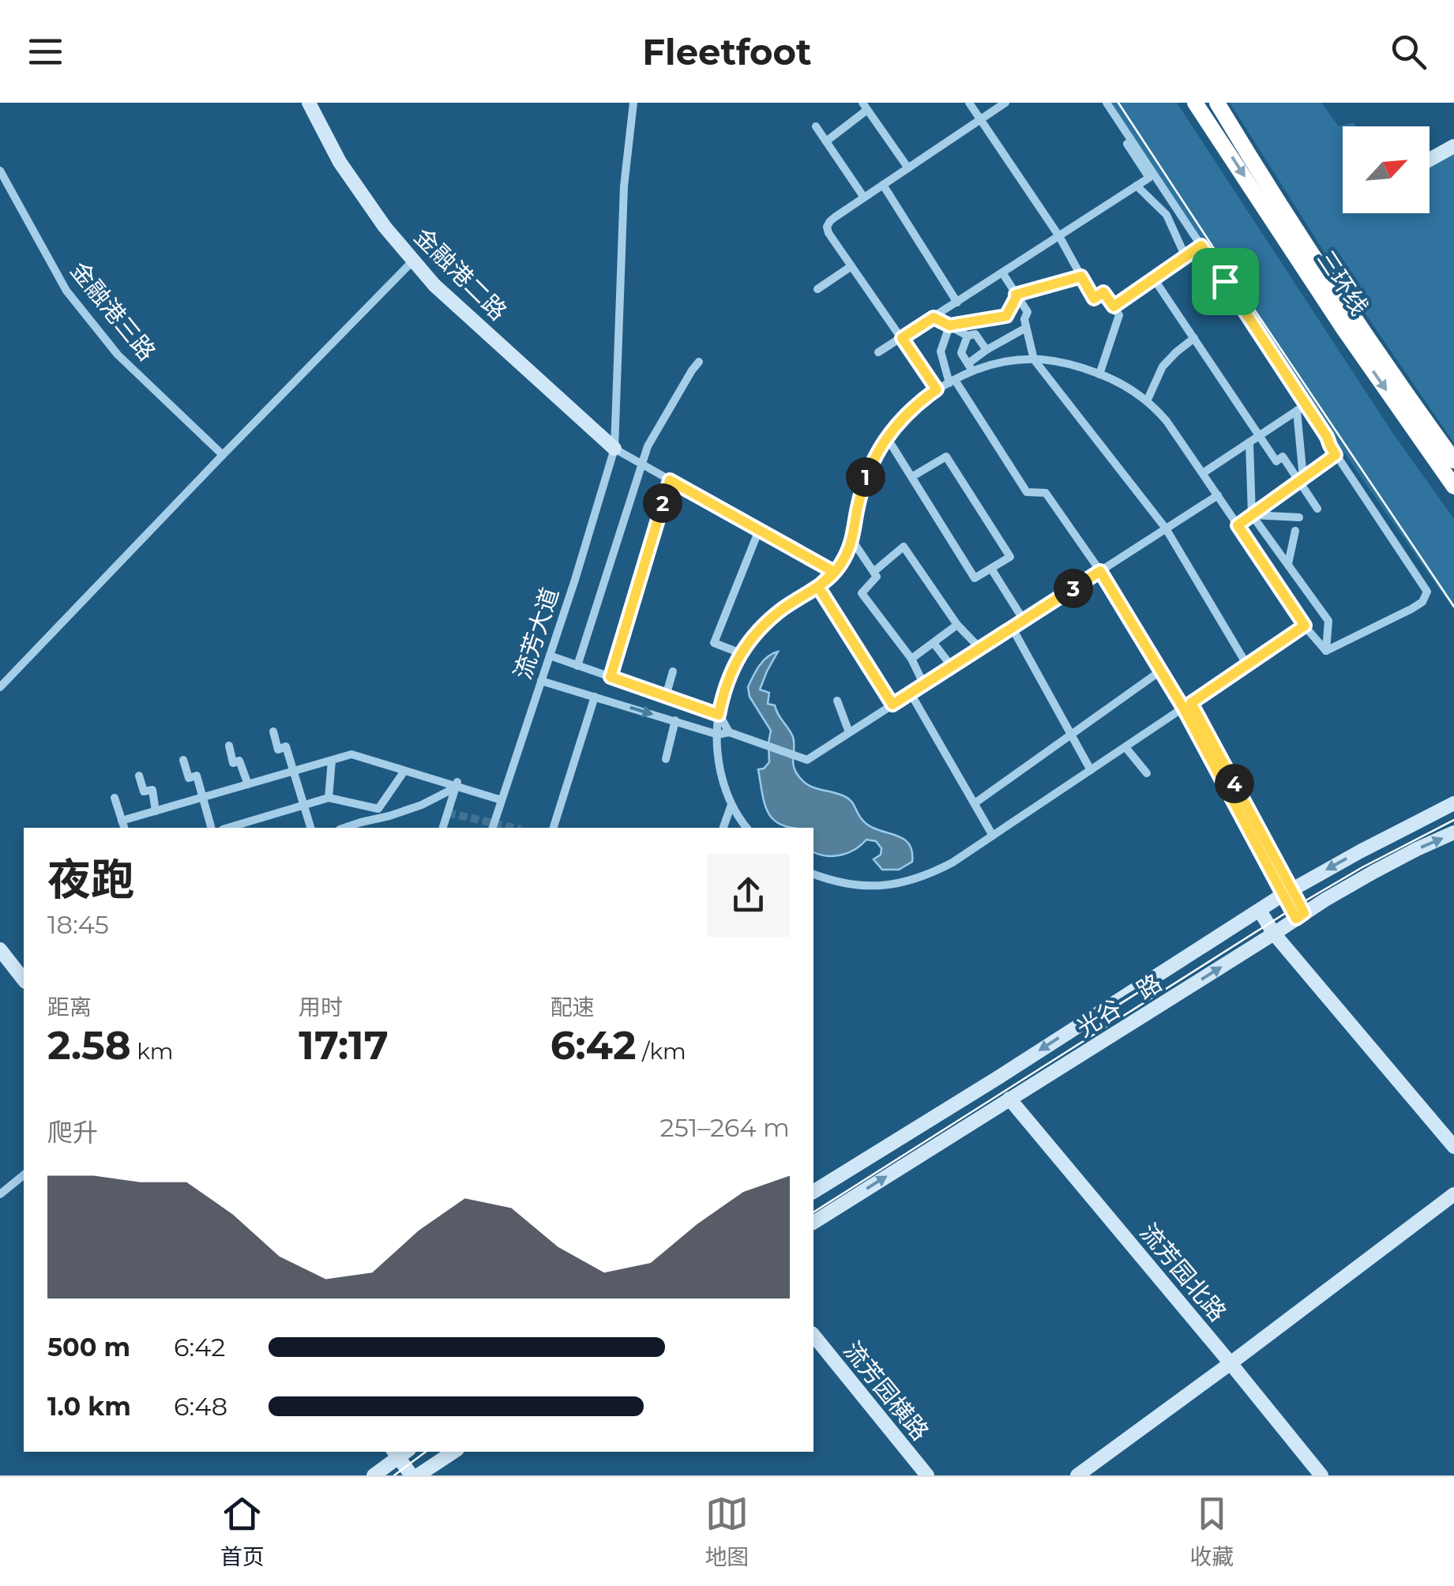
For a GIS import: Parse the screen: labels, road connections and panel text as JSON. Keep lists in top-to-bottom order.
{
  "streets": {
    "highway": ["三环线"],
    "street": [
      "金融港二路",
      "金融港三路",
      "流芳大道",
      "光谷一路",
      "流芳园北路",
      "流芳园横路"
    ]
  },
  "crossings": [
    ["金融港二路", "流芳大道"],
    ["光谷一路", "流芳园北路"]
  ],
  "north": "top right",
  "page": {
    "header": "Fleetfoot",
    "pins": [
      "1",
      "2",
      "3",
      "4"
    ],
    "heading": ["夜跑", "18:45"],
    "stats": [
      ["距离", "2.58 km"],
      ["用时", "17:17"],
      ["配速", "6:42 /km"]
    ],
    "chart": ["爬升", "251–264 m"],
    "list": [
      {
        "name": "500 m",
        "note": "6:42"
      },
      {
        "name": "1.0 km",
        "note": "6:48"
      }
    ],
    "tabs": ["首页", "地图", "收藏"]
  }
}
